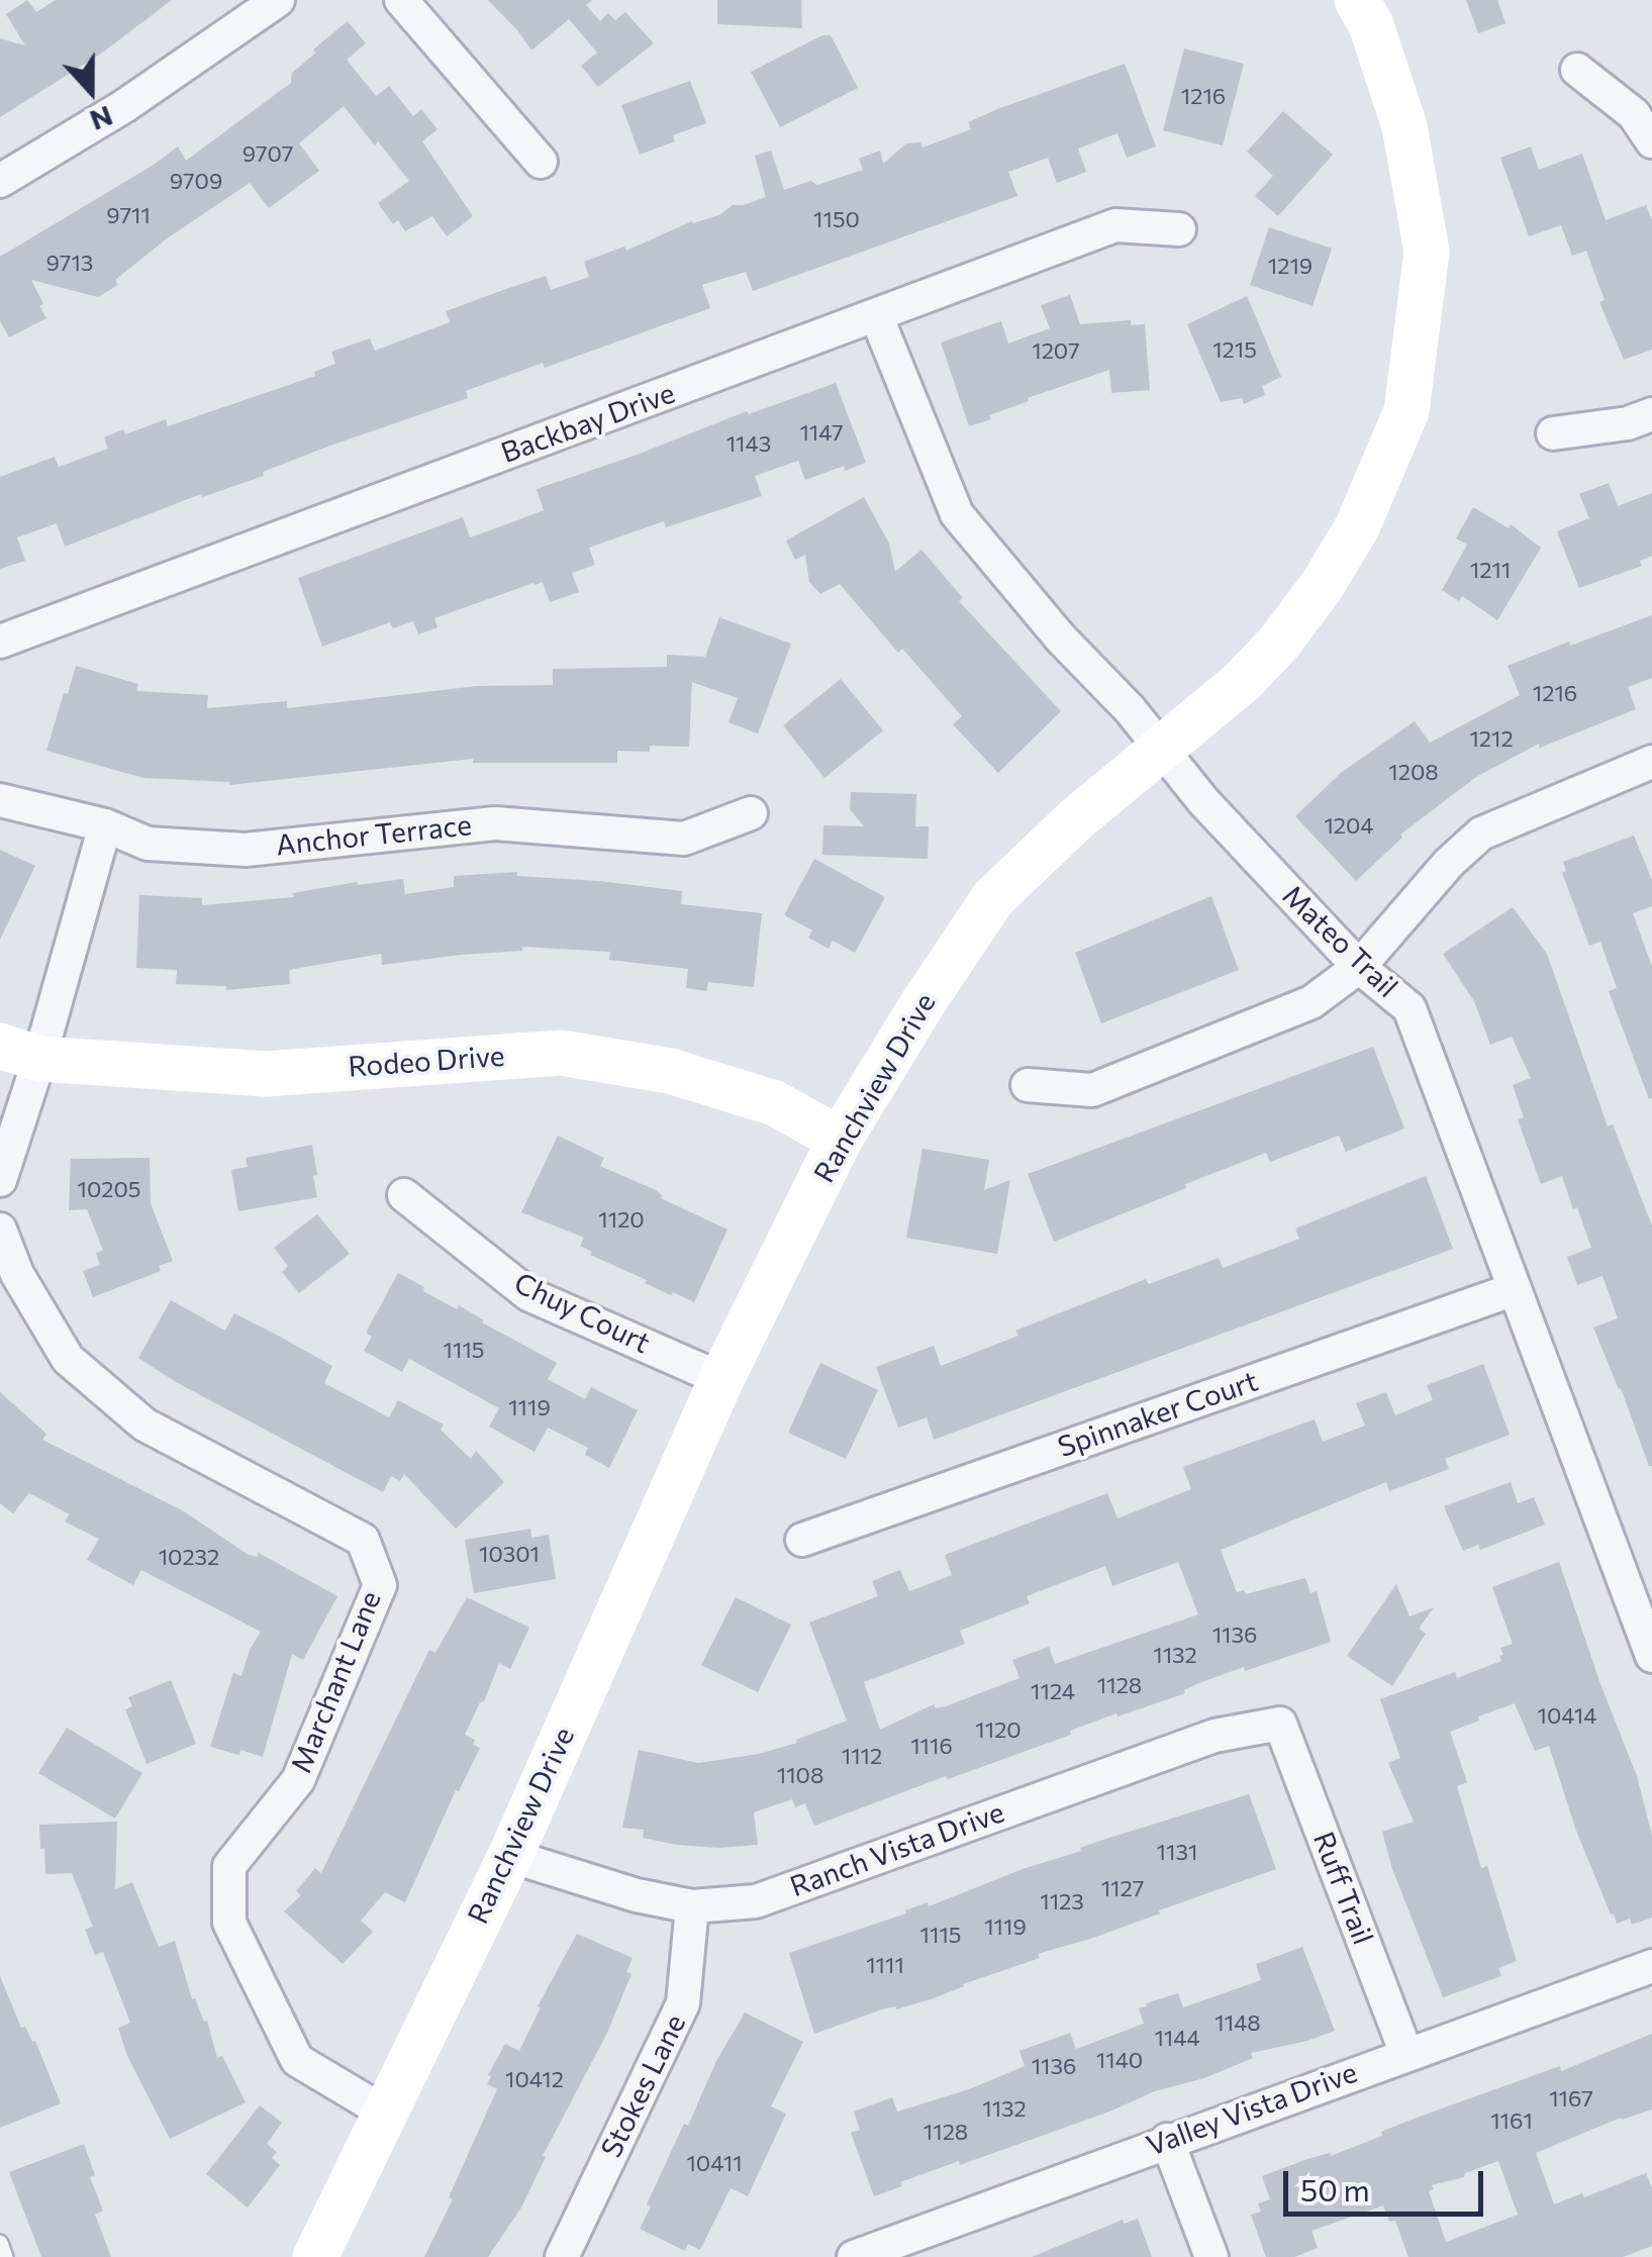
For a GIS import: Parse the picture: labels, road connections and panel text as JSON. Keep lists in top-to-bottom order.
{
  "streets": {
    "street": [
      "Backbay Drive",
      "Anchor Terrace",
      "Mateo Trail",
      "Rodeo Drive",
      "Ranchview Drive",
      "Chuy Court",
      "Spinnaker Court",
      "Marchant Lane",
      "Ranch Vista Drive",
      "Ruff Trail",
      "Stokes Lane",
      "Valley Vista Drive"
    ]
  },
  "crossings": [
    ["Backbay Drive", "Mateo Trail"],
    ["Mateo Trail", "Ranchview Drive"],
    ["Mateo Trail", "Spinnaker Court"],
    ["Rodeo Drive", "Ranchview Drive"],
    ["Ranchview Drive", "Chuy Court"],
    ["Ranchview Drive", "Marchant Lane"],
    ["Ranchview Drive", "Ranch Vista Drive"],
    ["Ranch Vista Drive", "Ruff Trail"],
    ["Ranch Vista Drive", "Stokes Lane"],
    ["Ruff Trail", "Valley Vista Drive"]
  ],
  "house_numbers": [
    "1216",
    "9707",
    "9709",
    "9711",
    "1150",
    "9713",
    "1219",
    "1215",
    "1207",
    "1147",
    "1143",
    "1211",
    "1216",
    "1212",
    "1208",
    "1204",
    "10205",
    "1120",
    "1115",
    "1119",
    "10301",
    "10232",
    "1136",
    "1132",
    "1128",
    "1124",
    "10414",
    "1120",
    "1116",
    "1112",
    "1108",
    "1131",
    "1127",
    "1123",
    "1119",
    "1115",
    "1111",
    "1148",
    "1144",
    "1140",
    "1136",
    "10412",
    "1167",
    "1132",
    "1161",
    "1128",
    "10411"
  ],
  "scale_bar": "50 m",
  "north": "bottom"
}
